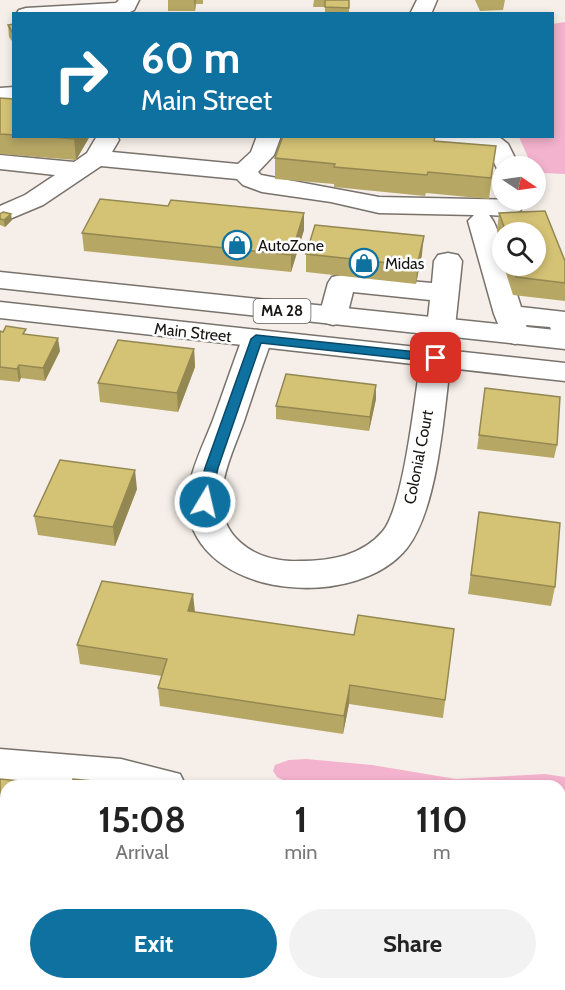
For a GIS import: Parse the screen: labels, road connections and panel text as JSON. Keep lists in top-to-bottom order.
{
  "streets": {
    "main road": ["MA 28", "Main Street", "Colonial Court"]
  },
  "crossings": [
    ["Main Street", "Colonial Court"]
  ],
  "places": {
    "shop": ["AutoZone", "Midas"]
  },
  "north": "right",
  "page": {
    "turn": ["60 m", "Main Street"],
    "eta": [
      "15:08",
      "Arrival",
      "1",
      "min",
      "110",
      "m"
    ],
    "buttons": ["Exit", "Share"]
  }
}
